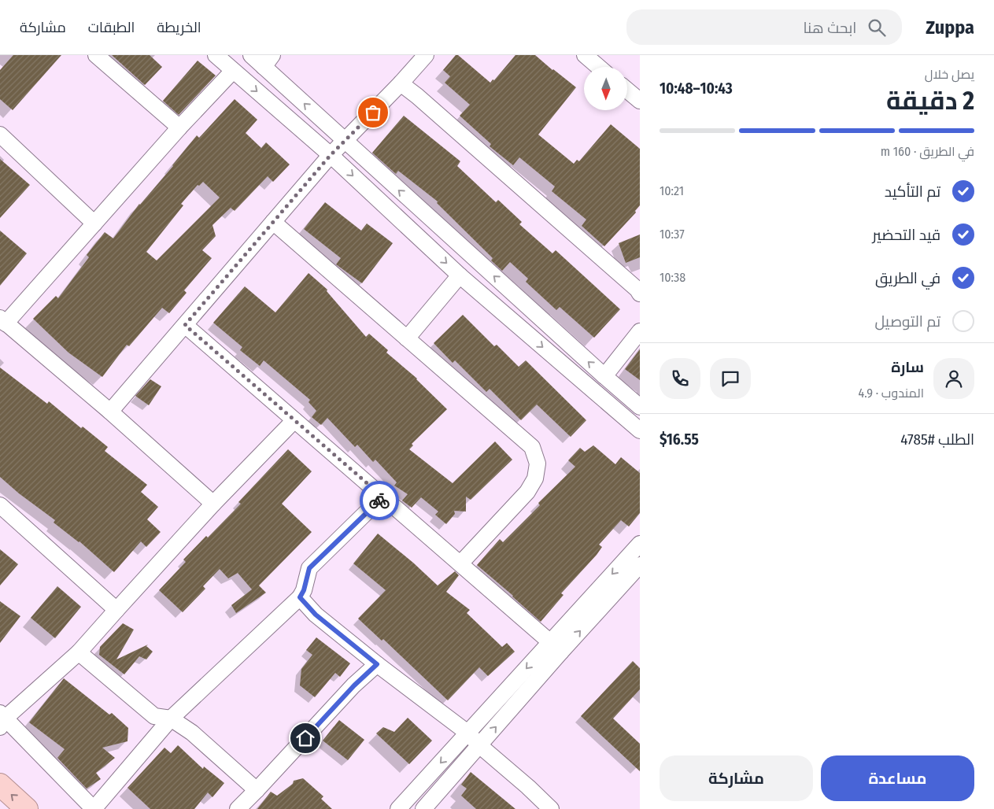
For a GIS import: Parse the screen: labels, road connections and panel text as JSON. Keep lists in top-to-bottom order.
{
  "north": "bottom",
  "page": {
    "header": "Zuppa",
    "search": "ابحث هنا",
    "nav": ["الخريطة", "الطبقات", "مشاركة"],
    "heading": ["2 دقيقة", "يصل خلال", "10:43–10:48"],
    "panel": [
      "سارة",
      "المندوب · 4.9",
      "الطلب #4785",
      "$16.55"
    ],
    "bar": "في الطريق · 160 m",
    "list": [
      ["تم التأكيد", "10:21"],
      ["قيد التحضير", "10:37"],
      ["في الطريق", "10:38"],
      "تم التوصيل"
    ],
    "buttons": ["مساعدة", "مشاركة"]
  }
}
